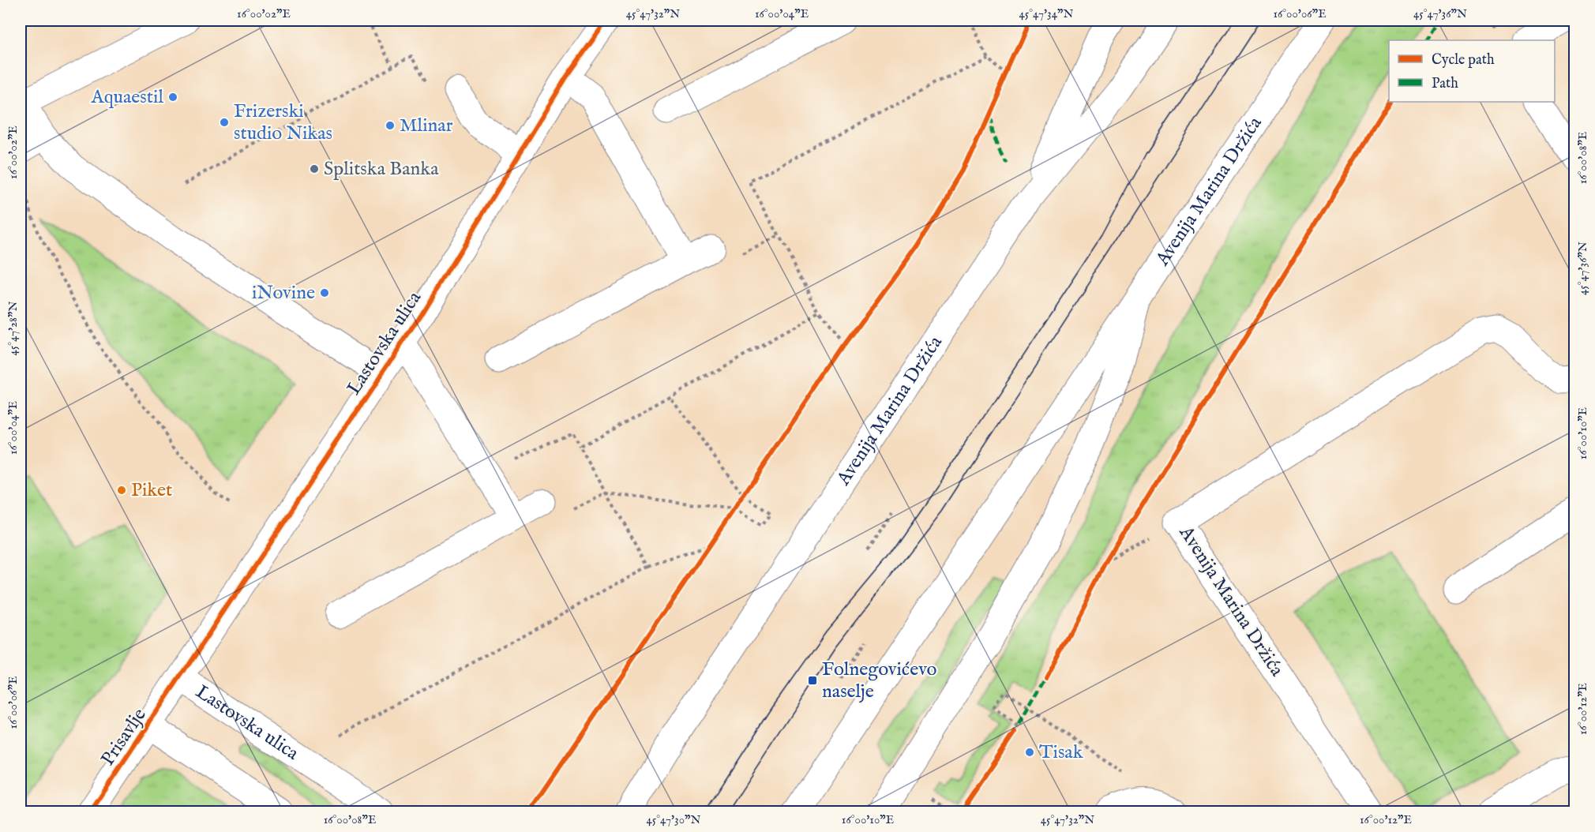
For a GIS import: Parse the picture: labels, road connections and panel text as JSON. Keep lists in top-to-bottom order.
{
  "streets": {
    "street": ["Avenija Marina Držića", "Lastovska ulica", "Prisavlje"]
  },
  "crossings": [
    ["Lastovska ulica", "Prisavlje"]
  ],
  "places": {
    "other": [
      "Aquaestil",
      "Frizerski studio Nikas",
      "Mlinar",
      "Splitska Banka",
      "iNovine",
      "Piket",
      "Tisak"
    ],
    "transit": ["Folnegovićevo naselje"]
  },
  "legend": ["Cycle path", "Path"],
  "coordinates": [
    "16°00'02\"E",
    "45°47'32\"N",
    "16°00'04\"E",
    "45°47'34\"N",
    "16°00'06\"E",
    "45°47'36\"N",
    "16°00'08\"E",
    "45°47'28\"N",
    "16°00'10\"E",
    "16°00'12\"E",
    "45°47'30\"N"
  ]
}
